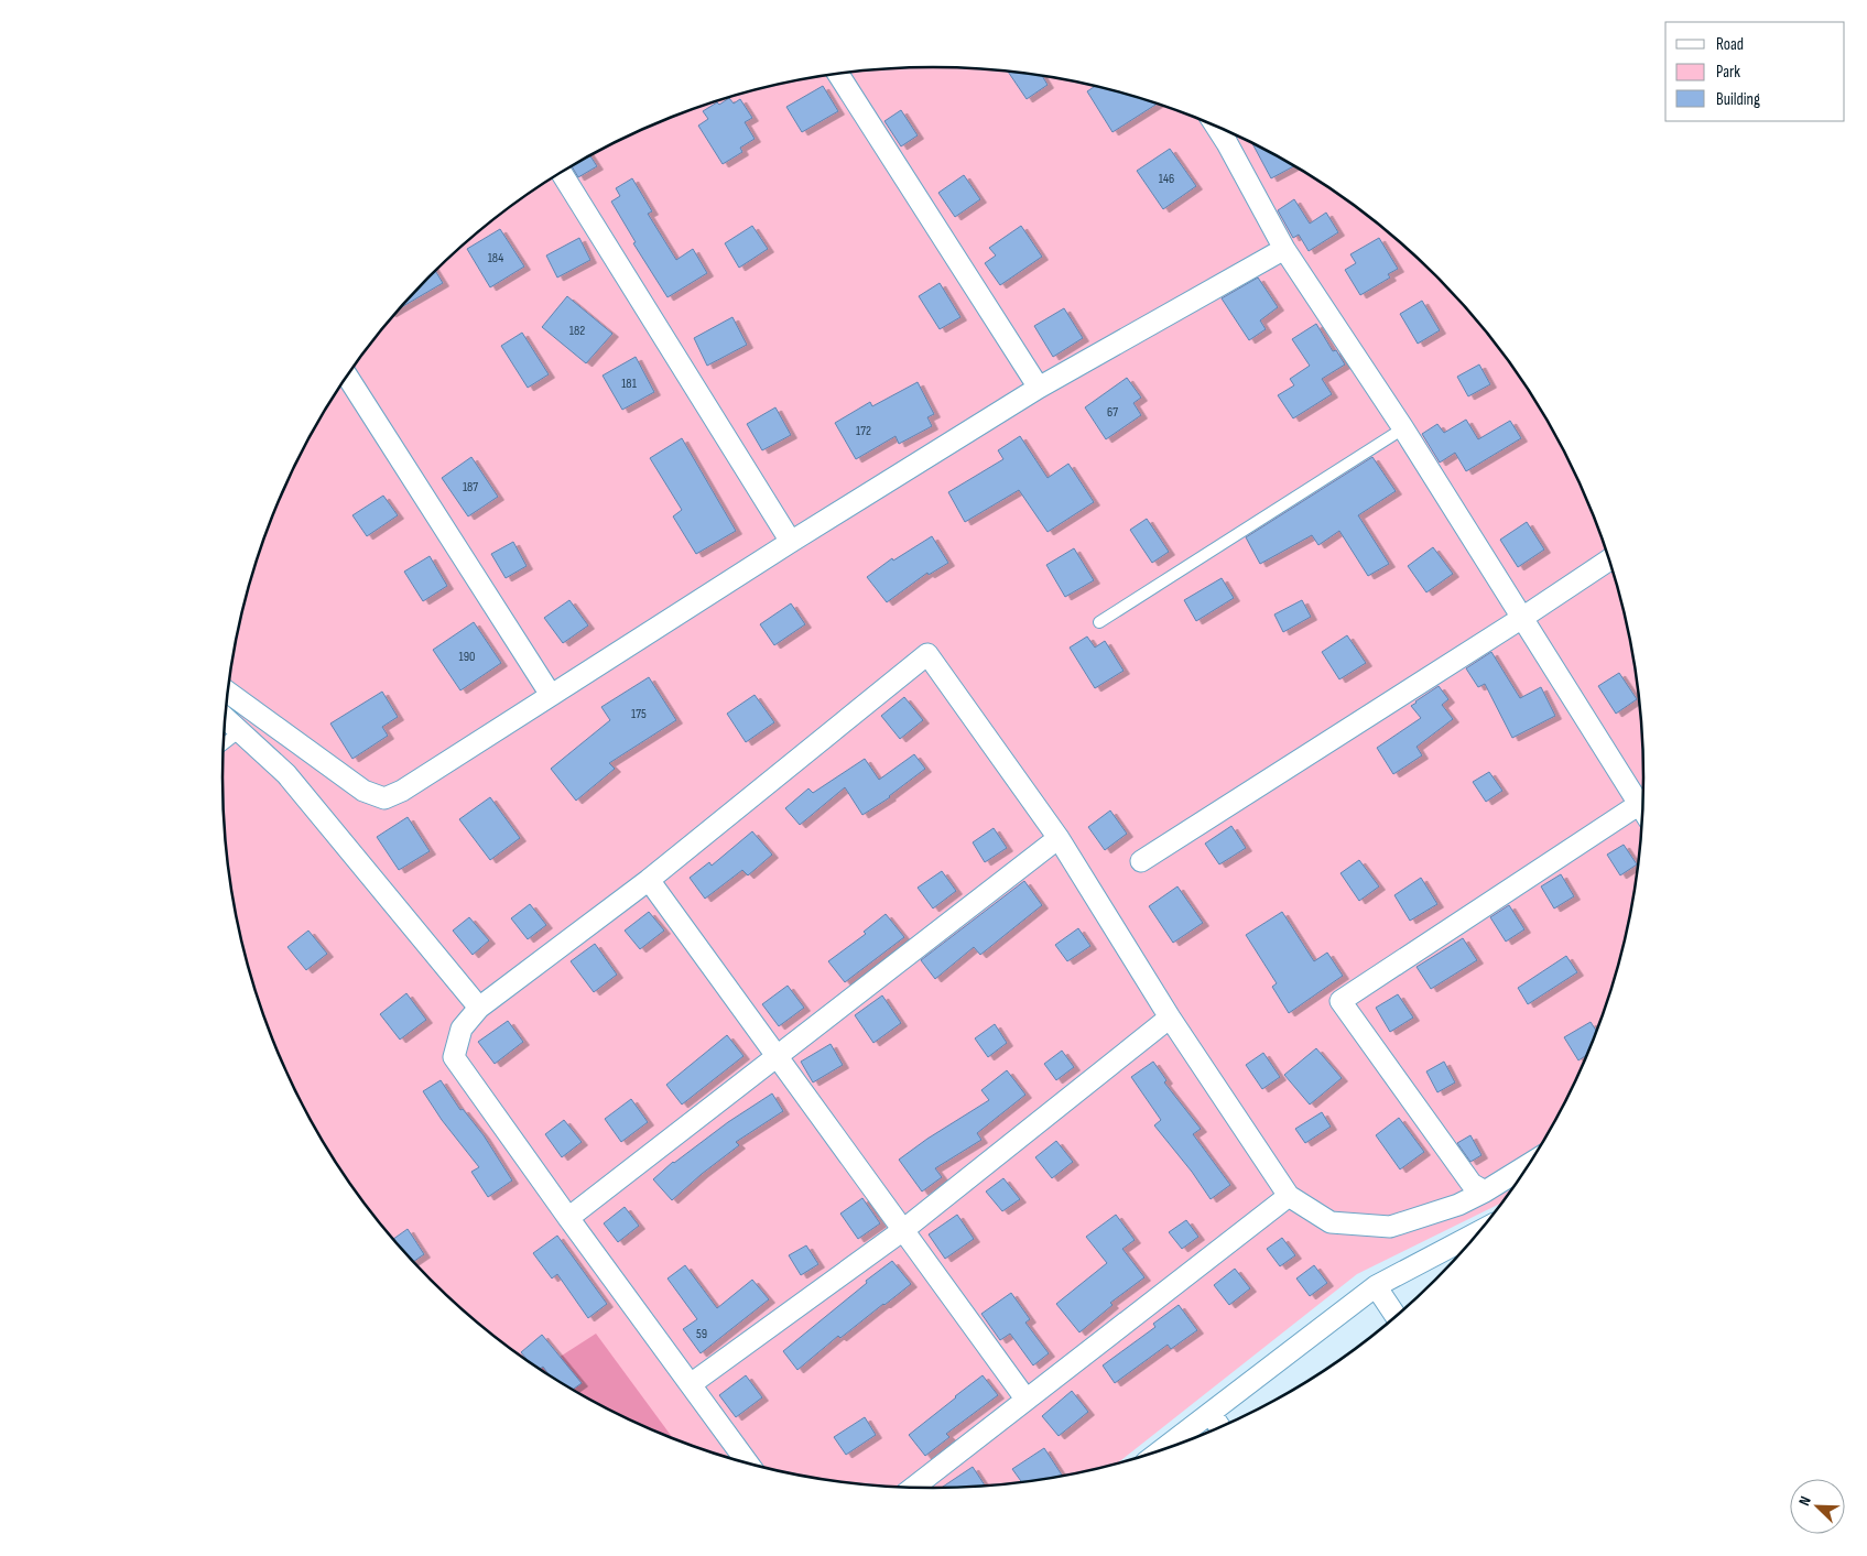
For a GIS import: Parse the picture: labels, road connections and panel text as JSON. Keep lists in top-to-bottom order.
{
  "house_numbers": [
    "146",
    "184",
    "182",
    "181",
    "67",
    "172",
    "187",
    "190",
    "175",
    "59"
  ],
  "legend": ["Road", "Park", "Building"],
  "north": "top left"
}
